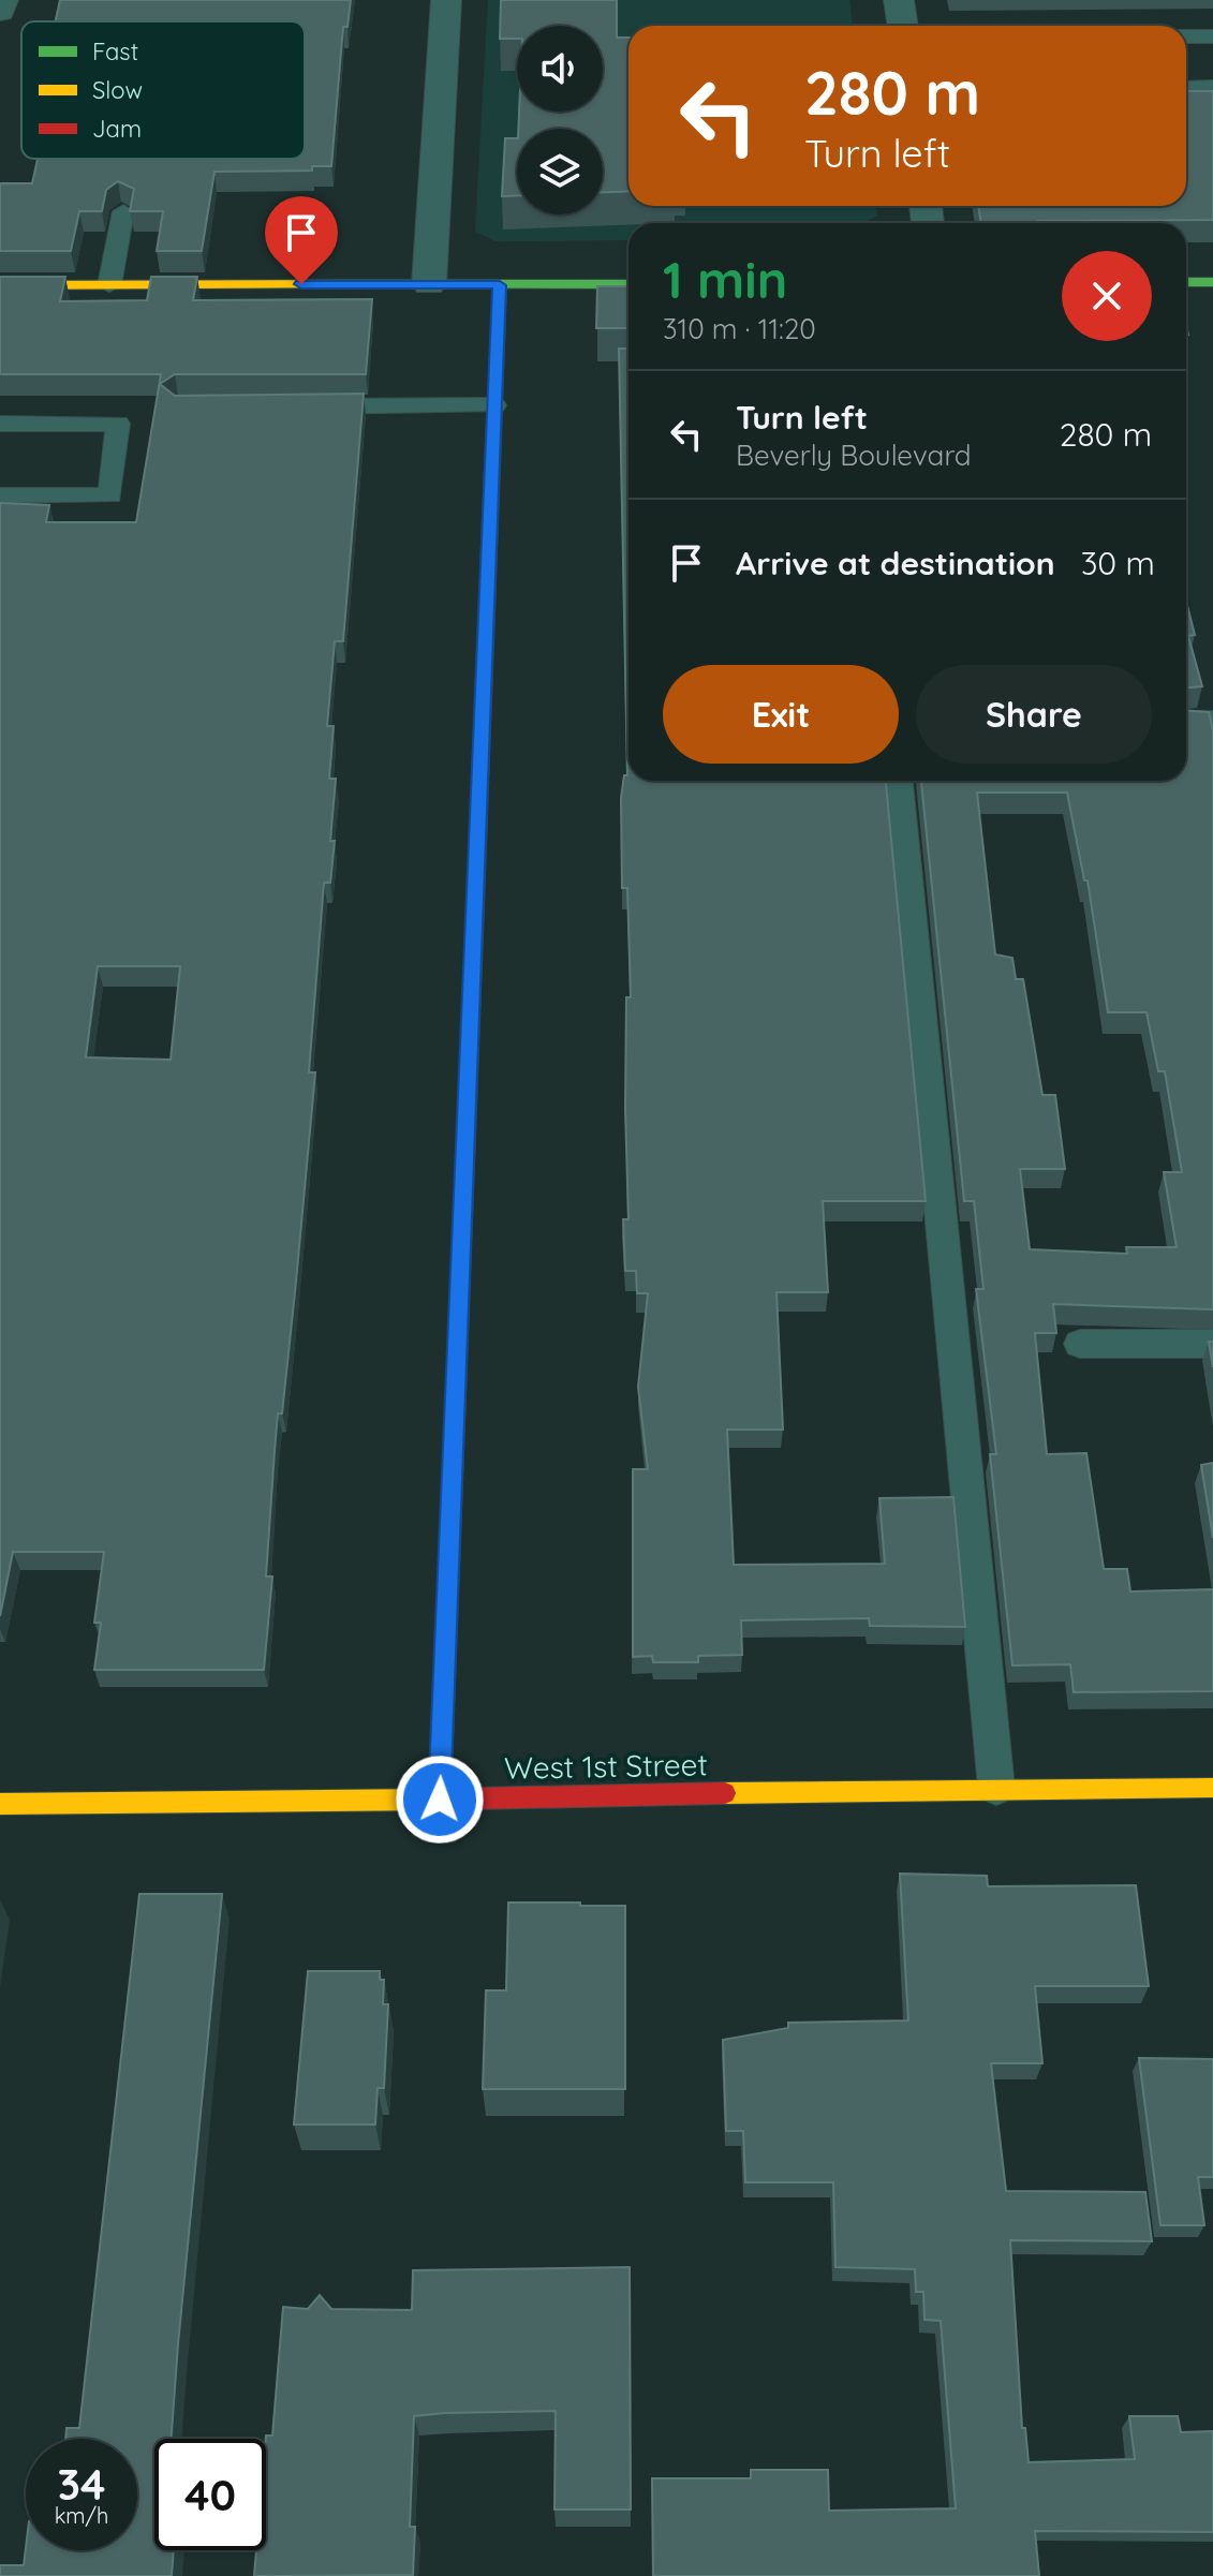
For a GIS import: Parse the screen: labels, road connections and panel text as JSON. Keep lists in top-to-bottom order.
{
  "streets": {
    "street": ["West 1st Street"]
  },
  "legend": ["Fast", "Slow", "Jam"],
  "page": {
    "turn": ["280 m", "Turn left"],
    "heading": ["1 min", "310 m · 11:20"],
    "list": [
      {
        "name": "Turn left",
        "note": "Beverly Boulevard",
        "value": "280 m"
      },
      {
        "name": "Arrive at destination",
        "value": "30 m"
      }
    ],
    "buttons": ["Exit", "Share"],
    "speed": "34 km/h",
    "limit": "40"
  }
}
